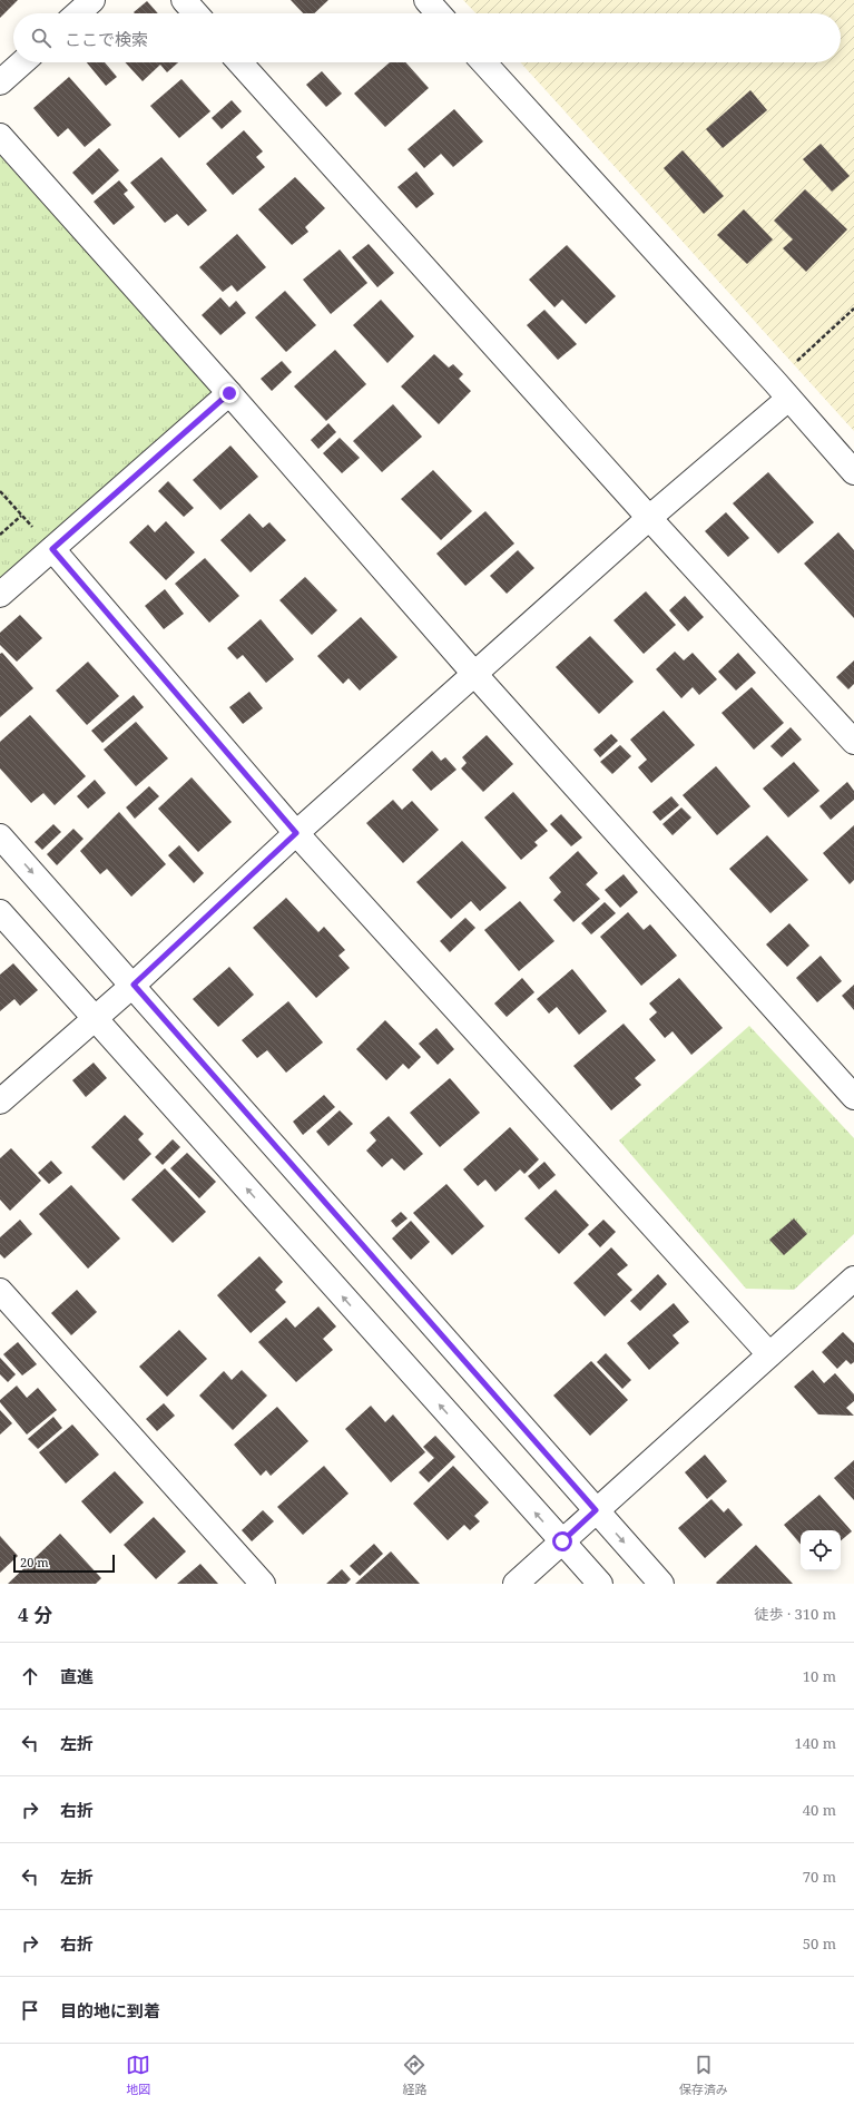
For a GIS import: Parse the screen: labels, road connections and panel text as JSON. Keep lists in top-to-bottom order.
{
  "scale_bar": "20 m",
  "page": {
    "search": "ここで検索",
    "scale": "20 m",
    "heading": ["4 分", "徒歩 · 310 m"],
    "list": [
      ["直進", "10 m"],
      ["左折", "140 m"],
      ["右折", "40 m"],
      ["左折", "70 m"],
      ["右折", "50 m"],
      "目的地に到着"
    ],
    "nav": ["地図", "経路", "保存済み"]
  }
}
